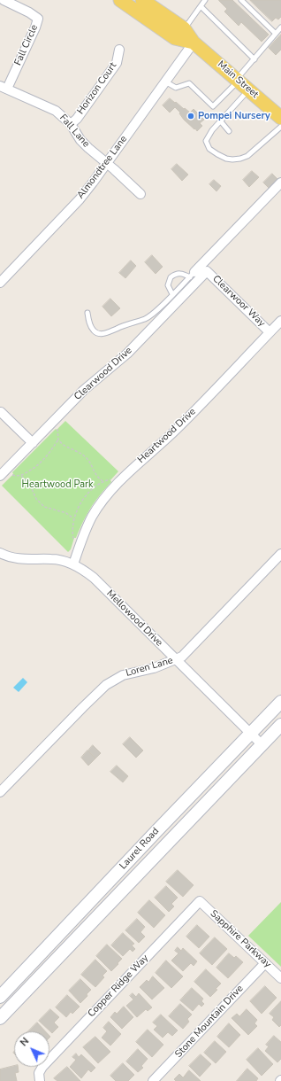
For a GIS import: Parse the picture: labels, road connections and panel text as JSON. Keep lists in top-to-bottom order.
{
  "streets": {
    "main road": ["Main Street", "Laurel Road"],
    "street": [
      "Fall Circle",
      "Horizon Court",
      "Fall Lane",
      "Almondtree Lane",
      "Clearwoor Way",
      "Clearwood Drive",
      "Heartwood Drive",
      "Mellowood Drive",
      "Loren Lane",
      "Sapphire Parkway",
      "Copper Ridge Way",
      "Stone Mountain Drive"
    ]
  },
  "crossings": [
    ["Fall Circle", "Fall Lane"],
    ["Main Street", "Almondtree Lane"],
    ["Horizon Court", "Fall Lane"],
    ["Fall Lane", "Almondtree Lane"],
    ["Clearwoor Way", "Clearwood Drive"],
    ["Clearwoor Way", "Heartwood Drive"],
    ["Heartwood Drive", "Mellowood Drive"],
    ["Mellowood Drive", "Loren Lane"],
    ["Mellowood Drive", "Laurel Road"],
    ["Sapphire Parkway", "Copper Ridge Way"],
    ["Sapphire Parkway", "Stone Mountain Drive"]
  ],
  "parks": ["Heartwood Park"],
  "places": ["Pompei Nursery"],
  "north": "top left"
}
